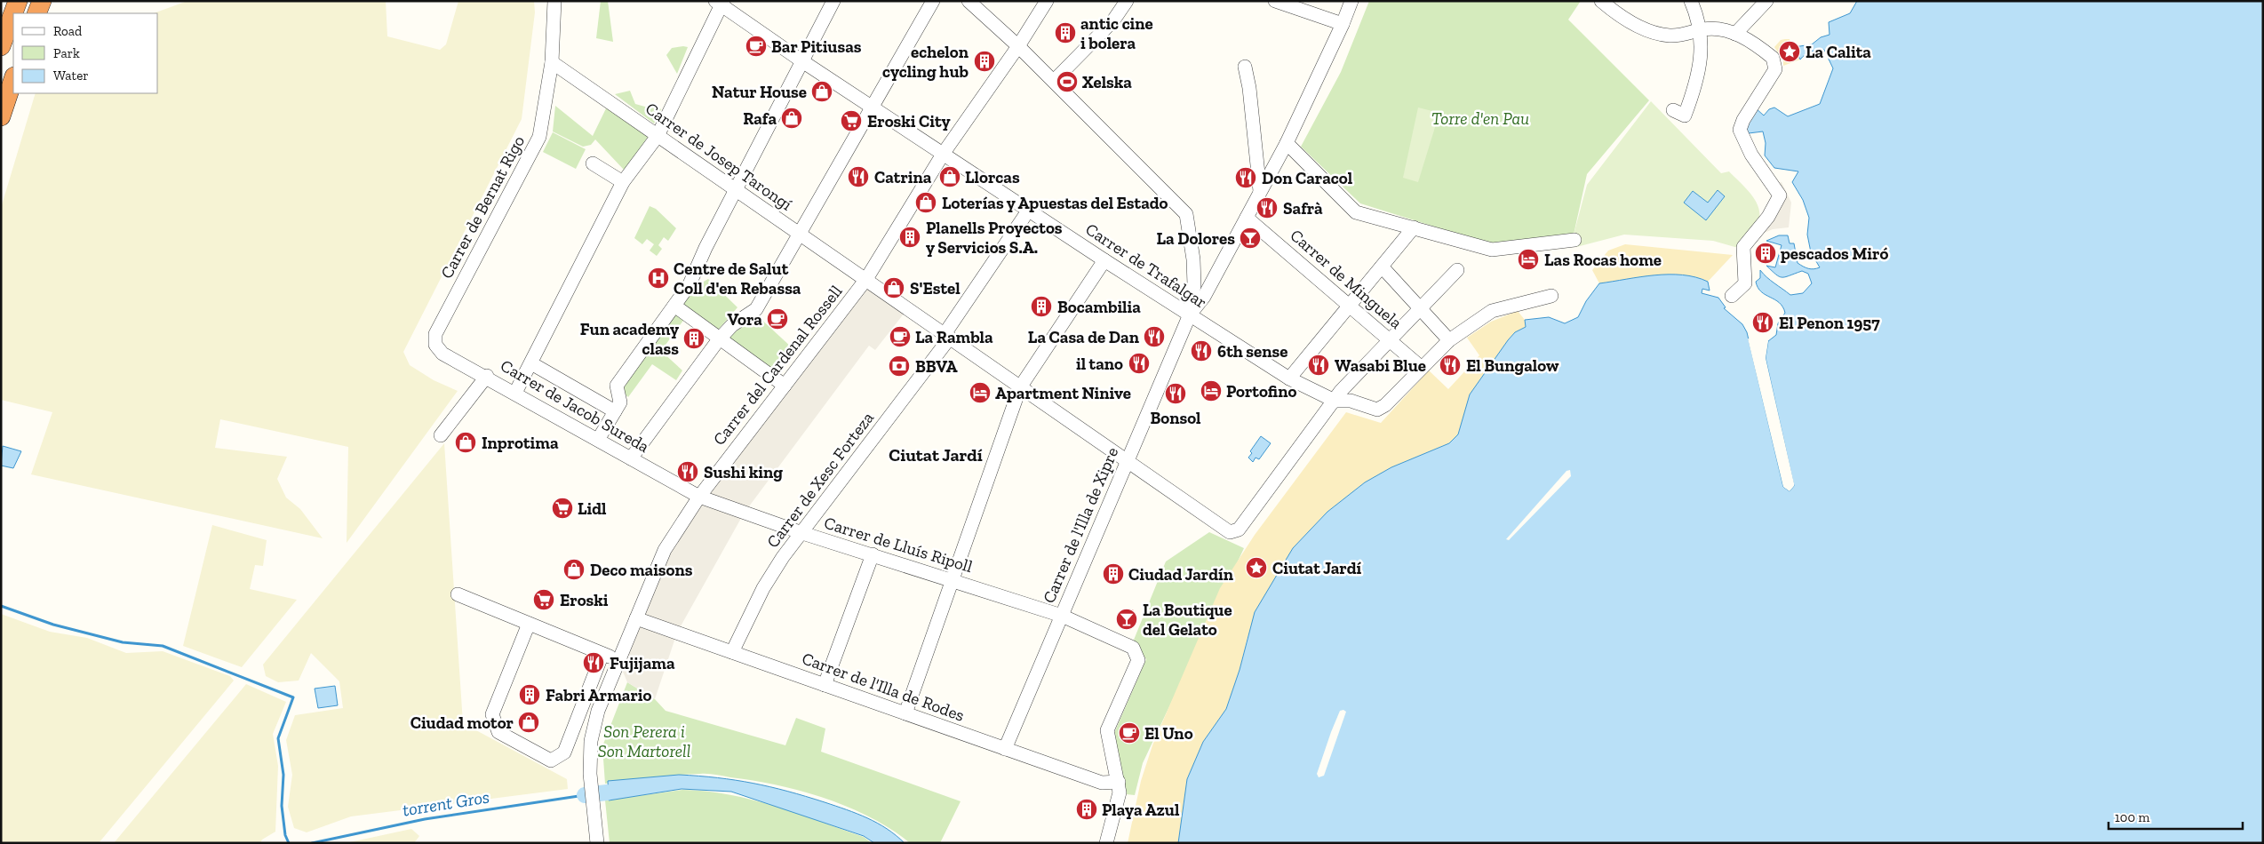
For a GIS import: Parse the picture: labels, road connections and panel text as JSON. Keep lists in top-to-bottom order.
{
  "streets": {
    "street": [
      "Carrer de Josep Tarongí",
      "Carrer de Bernat Rigo",
      "Carrer de Trafalgar",
      "Carrer de Minguela",
      "Carrer del Cardenal Rossell",
      "Carrer de Jacob Sureda",
      "Carrer de Xesc Forteza",
      "Carrer de l'Illa de Xipre",
      "Carrer de Lluís Ripoll",
      "Carrer de l'Illa de Rodes"
    ]
  },
  "crossings": [
    ["Carrer de Josep Tarongí", "Carrer de Bernat Rigo"],
    ["Carrer de Josep Tarongí", "Carrer de Trafalgar"],
    ["Carrer de Josep Tarongí", "Carrer del Cardenal Rossell"],
    ["Carrer de Josep Tarongí", "Carrer de Xesc Forteza"],
    ["Carrer de Josep Tarongí", "Carrer de l'Illa de Xipre"],
    ["Carrer de Bernat Rigo", "Carrer de Jacob Sureda"],
    ["Carrer de Trafalgar", "Carrer de Minguela"],
    ["Carrer de Trafalgar", "Carrer del Cardenal Rossell"],
    ["Carrer de Trafalgar", "Carrer de Xesc Forteza"],
    ["Carrer de Trafalgar", "Carrer de l'Illa de Xipre"],
    ["Carrer del Cardenal Rossell", "Carrer de Jacob Sureda"],
    ["Carrer del Cardenal Rossell", "Carrer de Lluís Ripoll"],
    ["Carrer del Cardenal Rossell", "Carrer de l'Illa de Rodes"],
    ["Carrer de Jacob Sureda", "Carrer de Lluís Ripoll"],
    ["Carrer de Xesc Forteza", "Carrer de Lluís Ripoll"],
    ["Carrer de Xesc Forteza", "Carrer de l'Illa de Rodes"],
    ["Carrer de l'Illa de Xipre", "Carrer de Lluís Ripoll"],
    ["Carrer de l'Illa de Xipre", "Carrer de l'Illa de Rodes"],
    ["Carrer de Lluís Ripoll", "Carrer de l'Illa de Rodes"]
  ],
  "districts": ["Ciutat Jardí"],
  "water": ["torrent Gros"],
  "parks": ["Torre d'en Pau", "Son Perera i Son Martorell"],
  "places": {
    "building": [
      "antic cine i bolera",
      "echelon cycling hub",
      "Planells Proyectos y Servicios S.A.",
      "pescados Miró",
      "Bocambilia",
      "Fun academy class",
      "Ciudad Jardín",
      "Fabri Armario",
      "Playa Azul"
    ],
    "cafe": [
      "Bar Pitiusas",
      "Vora",
      "La Rambla",
      "El Uno"
    ],
    "place": ["La Calita", "Ciutat Jardí"],
    "sports": ["Xelska"],
    "shop": [
      "Natur House",
      "Rafa",
      "Llorcas",
      "Loterías y Apuestas del Estado",
      "S'Estel",
      "Inprotima",
      "Deco maisons",
      "Ciudad motor"
    ],
    "supermarket": ["Eroski City", "Lidl", "Eroski"],
    "restaurant": [
      "Catrina",
      "Don Caracol",
      "Safrà",
      "El Penon 1957",
      "La Casa de Dan",
      "6th sense",
      "il tano",
      "Wasabi Blue",
      "El Bungalow",
      "Bonsol",
      "Sushi king",
      "Fujijama"
    ],
    "bar": ["La Dolores", "La Boutique del Gelato"],
    "hotel": ["Las Rocas home", "Portofino", "Apartment Ninive"],
    "hospital": ["Centre de Salut Coll d'en Rebassa"],
    "bank": ["BBVA"]
  },
  "legend": ["Road", "Park", "Water"],
  "scale_bar": "100 m"
}
